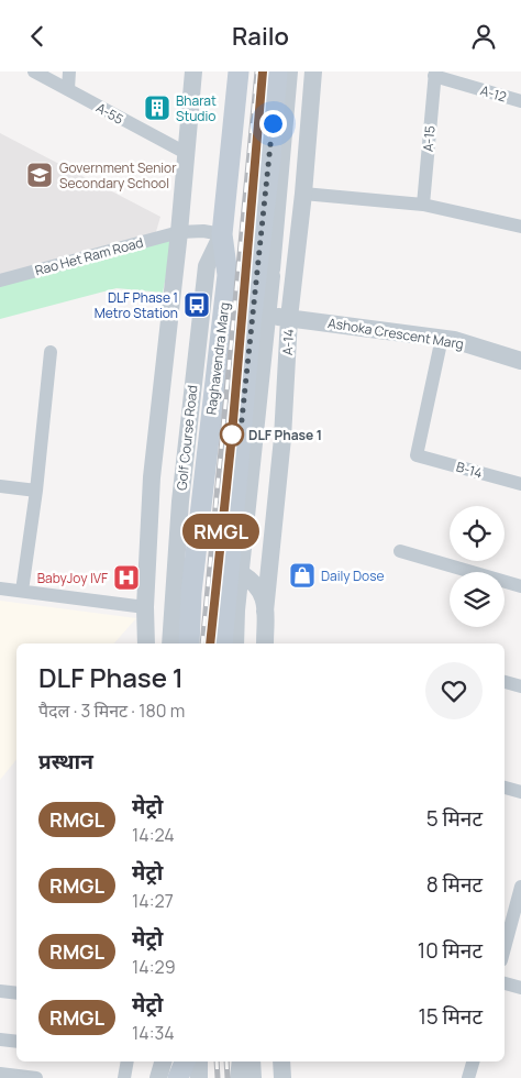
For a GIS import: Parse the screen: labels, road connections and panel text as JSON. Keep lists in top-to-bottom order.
{
  "streets": {
    "main road": ["Raghavendra Marg"],
    "street": [
      "A-12",
      "A-55",
      "A-15",
      "Rao Het Ram Road",
      "Ashoka Crescent Marg",
      "A-14",
      "Golf Course Road",
      "B-14"
    ]
  },
  "crossings": [
    ["A-12", "A-15"],
    ["Rao Het Ram Road", "Raghavendra Marg"],
    ["Rao Het Ram Road", "Golf Course Road"],
    ["Ashoka Crescent Marg", "A-14"],
    ["Ashoka Crescent Marg", "B-14"],
    ["Raghavendra Marg", "Golf Course Road"]
  ],
  "places": {
    "building": ["Bharat Studio"],
    "school or university": ["Government Senior Secondary School"],
    "bus stop": ["DLF Phase 1 Metro Station"],
    "other": ["DLF Phase 1"],
    "shop": ["Daily Dose"],
    "hospital": ["BabyJoy IVF"]
  },
  "lines": ["metro line RMGL"],
  "page": {
    "header": "Railo",
    "on_map": "RMGL",
    "heading": [
      ["DLF Phase 1", "पैदल · 3 मिनट · 180 m"],
      "प्रस्थान"
    ],
    "list": [
      {
        "mark": "RMGL",
        "name": "मेट्रो",
        "note": "14:24",
        "value": "5 मिनट"
      },
      {
        "mark": "RMGL",
        "name": "मेट्रो",
        "note": "14:27",
        "value": "8 मिनट"
      },
      {
        "mark": "RMGL",
        "name": "मेट्रो",
        "note": "14:29",
        "value": "10 मिनट"
      },
      {
        "mark": "RMGL",
        "name": "मेट्रो",
        "note": "14:34",
        "value": "15 मिनट"
      }
    ]
  }
}
